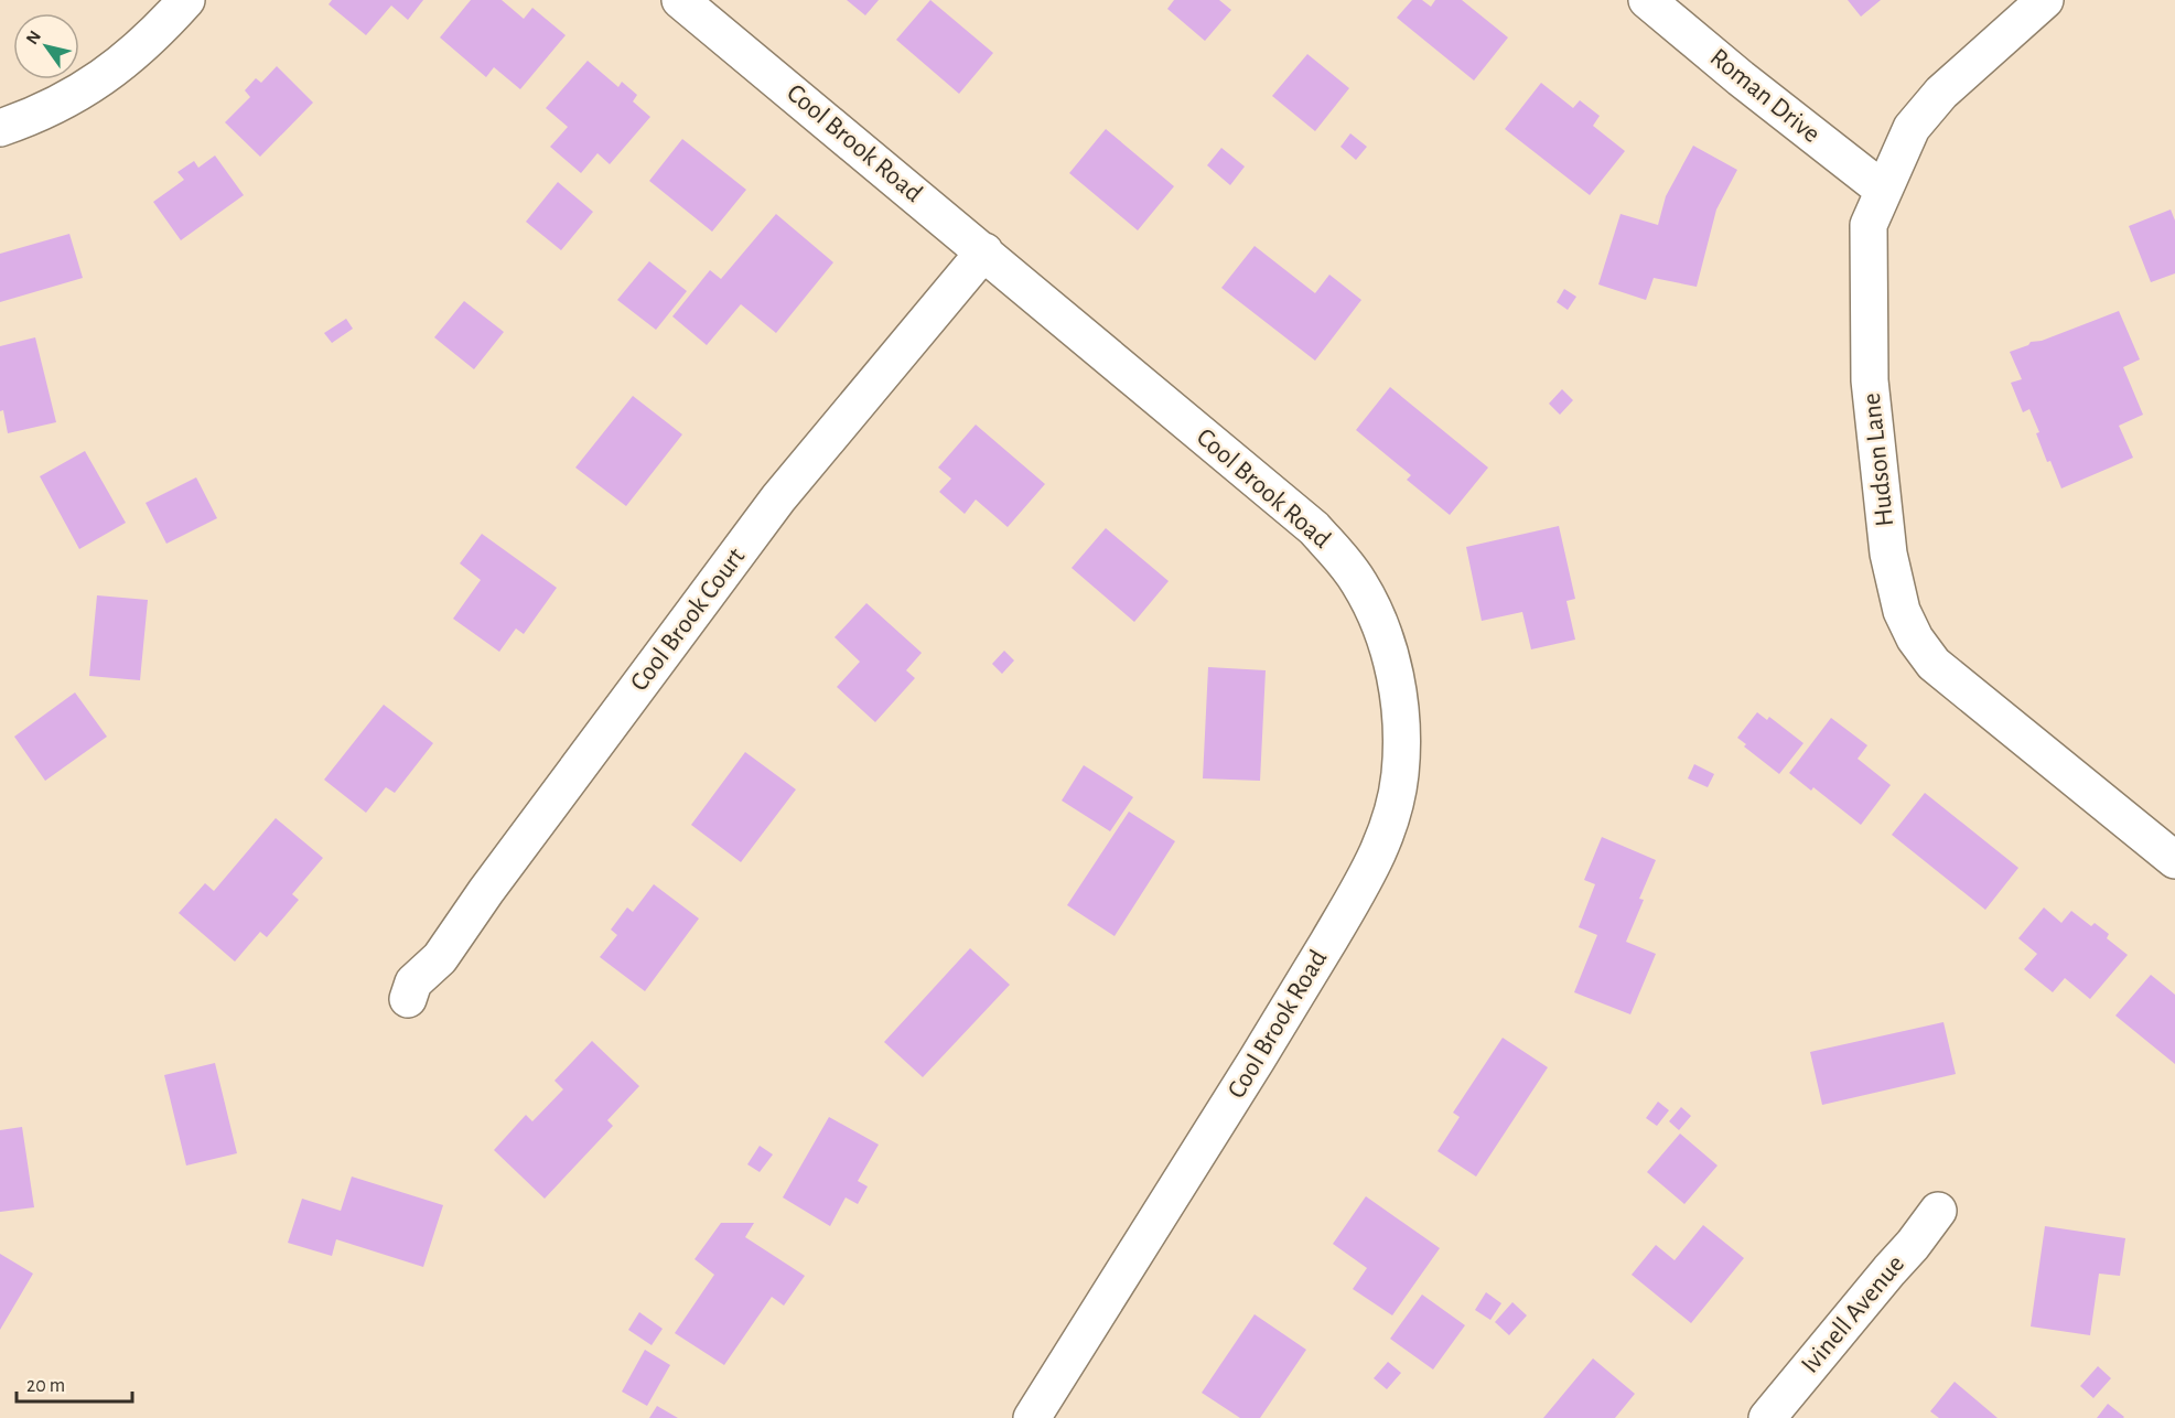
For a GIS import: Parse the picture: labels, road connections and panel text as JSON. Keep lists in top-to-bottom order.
{
  "streets": {
    "street": [
      "Roman Drive",
      "Cool Brook Road",
      "Hudson Lane",
      "Cool Brook Court",
      "Ivinell Avenue"
    ]
  },
  "crossings": [
    ["Roman Drive", "Hudson Lane"],
    ["Cool Brook Road", "Cool Brook Court"]
  ],
  "scale_bar": "20 m",
  "north": "top left"
}
